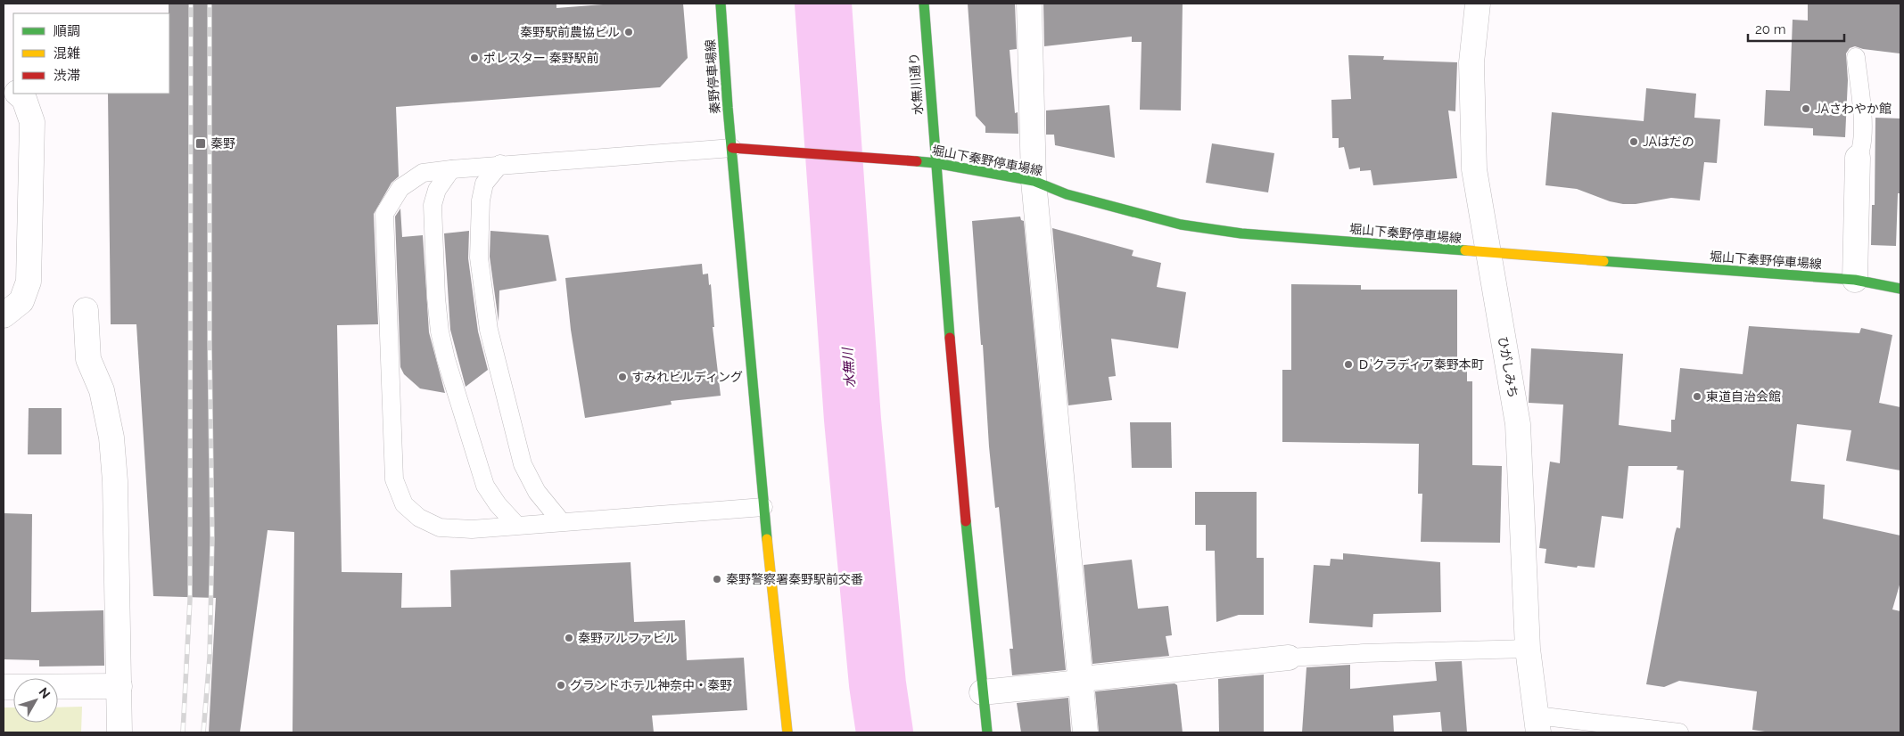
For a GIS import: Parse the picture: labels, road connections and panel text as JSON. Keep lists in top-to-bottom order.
{
  "streets": {
    "main road": ["秦野停車場線", "水無川通り", "堀山下秦野停車場線"],
    "street": ["ひがしみち"]
  },
  "crossings": [
    ["秦野停車場線", "堀山下秦野停車場線"],
    ["水無川通り", "堀山下秦野停車場線"],
    ["堀山下秦野停車場線", "ひがしみち"]
  ],
  "water": ["水無川"],
  "places": {
    "other": [
      "秦野駅前農協ビル",
      "ポレスター 秦野駅前",
      "JAさわやか館",
      "JAはだの",
      "Ｄ’クラディア秦野本町",
      "すみれビルディング",
      "東道自治会館",
      "秦野警察署秦野駅前交番",
      "秦野アルファビル",
      "グランドホテル神奈中・秦野"
    ],
    "transit": ["秦野"]
  },
  "legend": ["順調", "混雑", "渋滞"],
  "scale_bar": "20 m",
  "north": "top right"
}
